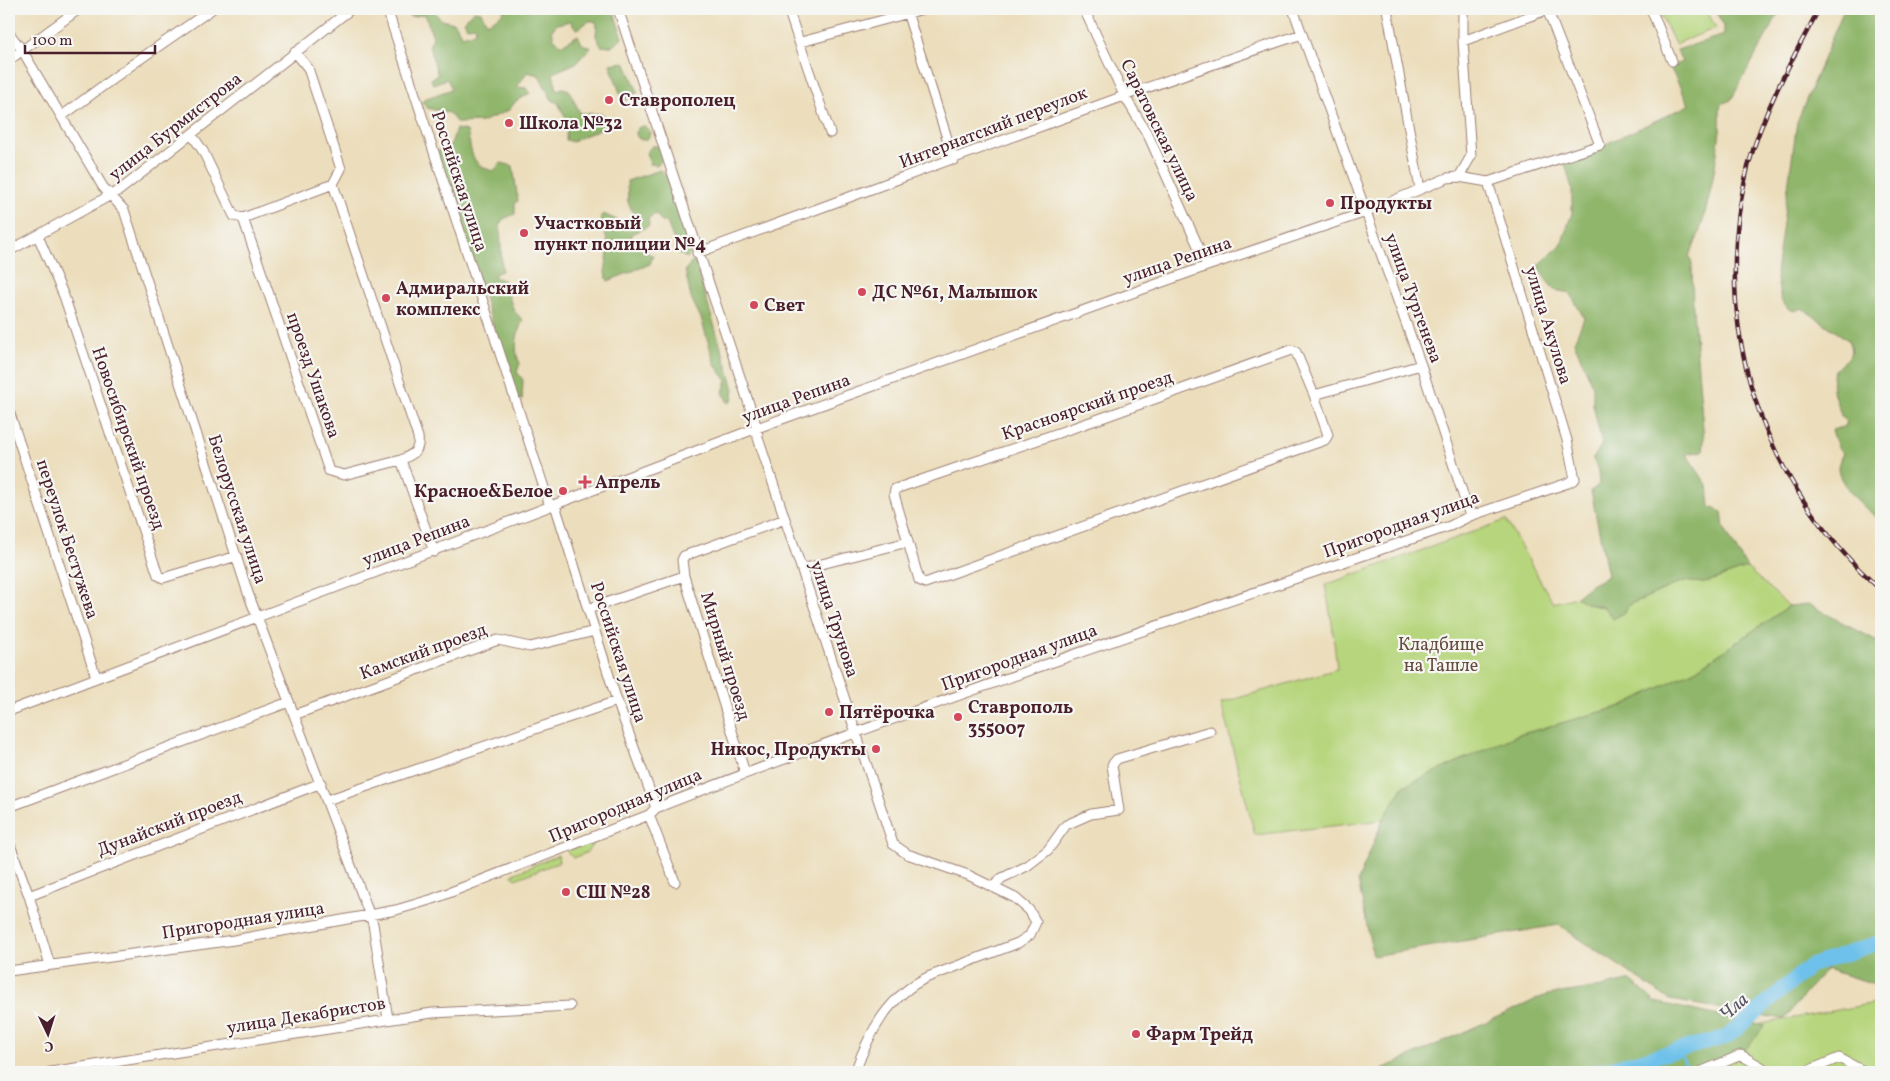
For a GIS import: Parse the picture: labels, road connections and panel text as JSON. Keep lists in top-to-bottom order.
{
  "streets": {
    "street": [
      "улица Бурмистрова",
      "Интернатский переулок",
      "Саратовская улица",
      "Российская улица",
      "улица Репина",
      "улица Тургенева",
      "улица Акулова",
      "проезд Ушакова",
      "Красноярский проезд",
      "Новосибирский проезд",
      "Белорусская улица",
      "Пригородная улица",
      "переулок Бестужева",
      "улица Трунова",
      "Камский проезд",
      "Мирный проезд",
      "Дунайский проезд",
      "улица Декабристов"
    ]
  },
  "crossings": [
    ["улица Бурмистрова", "проезд Ушакова"],
    ["улица Бурмистрова", "Новосибирский проезд"],
    ["улица Бурмистрова", "Белорусская улица"],
    ["Интернатский переулок", "Саратовская улица"],
    ["Интернатский переулок", "улица Тургенева"],
    ["Интернатский переулок", "улица Трунова"],
    ["Саратовская улица", "улица Репина"],
    ["Российская улица", "улица Репина"],
    ["Российская улица", "Пригородная улица"],
    ["Российская улица", "Камский проезд"],
    ["Российская улица", "Мирный проезд"],
    ["улица Репина", "улица Тургенева"],
    ["улица Репина", "улица Акулова"],
    ["улица Репина", "Белорусская улица"],
    ["улица Репина", "переулок Бестужева"],
    ["улица Репина", "улица Трунова"],
    ["улица Тургенева", "Пригородная улица"],
    ["улица Акулова", "Пригородная улица"],
    ["Новосибирский проезд", "Белорусская улица"],
    ["Белорусская улица", "Пригородная улица"],
    ["Белорусская улица", "Камский проезд"],
    ["Белорусская улица", "Дунайский проезд"],
    ["Белорусская улица", "улица Декабристов"],
    ["Пригородная улица", "улица Трунова"],
    ["Пригородная улица", "Мирный проезд"],
    ["улица Трунова", "Мирный проезд"]
  ],
  "water": ["Чла"],
  "parks": ["Кладбище на Ташле"],
  "places": {
    "other": [
      "Ставрополец",
      "Школа №32",
      "Продукты",
      "Участковый пункт полиции №4",
      "ДС №61, Малышок",
      "Адмиральский комплекс",
      "Свет",
      "Красное&Белое",
      "Пятёрочка",
      "Ставрополь 355007",
      "Никос, Продукты",
      "СШ №28",
      "Фарм Трейд"
    ],
    "health": ["Апрель"]
  },
  "scale_bar": "100 m",
  "north": "bottom"
}
